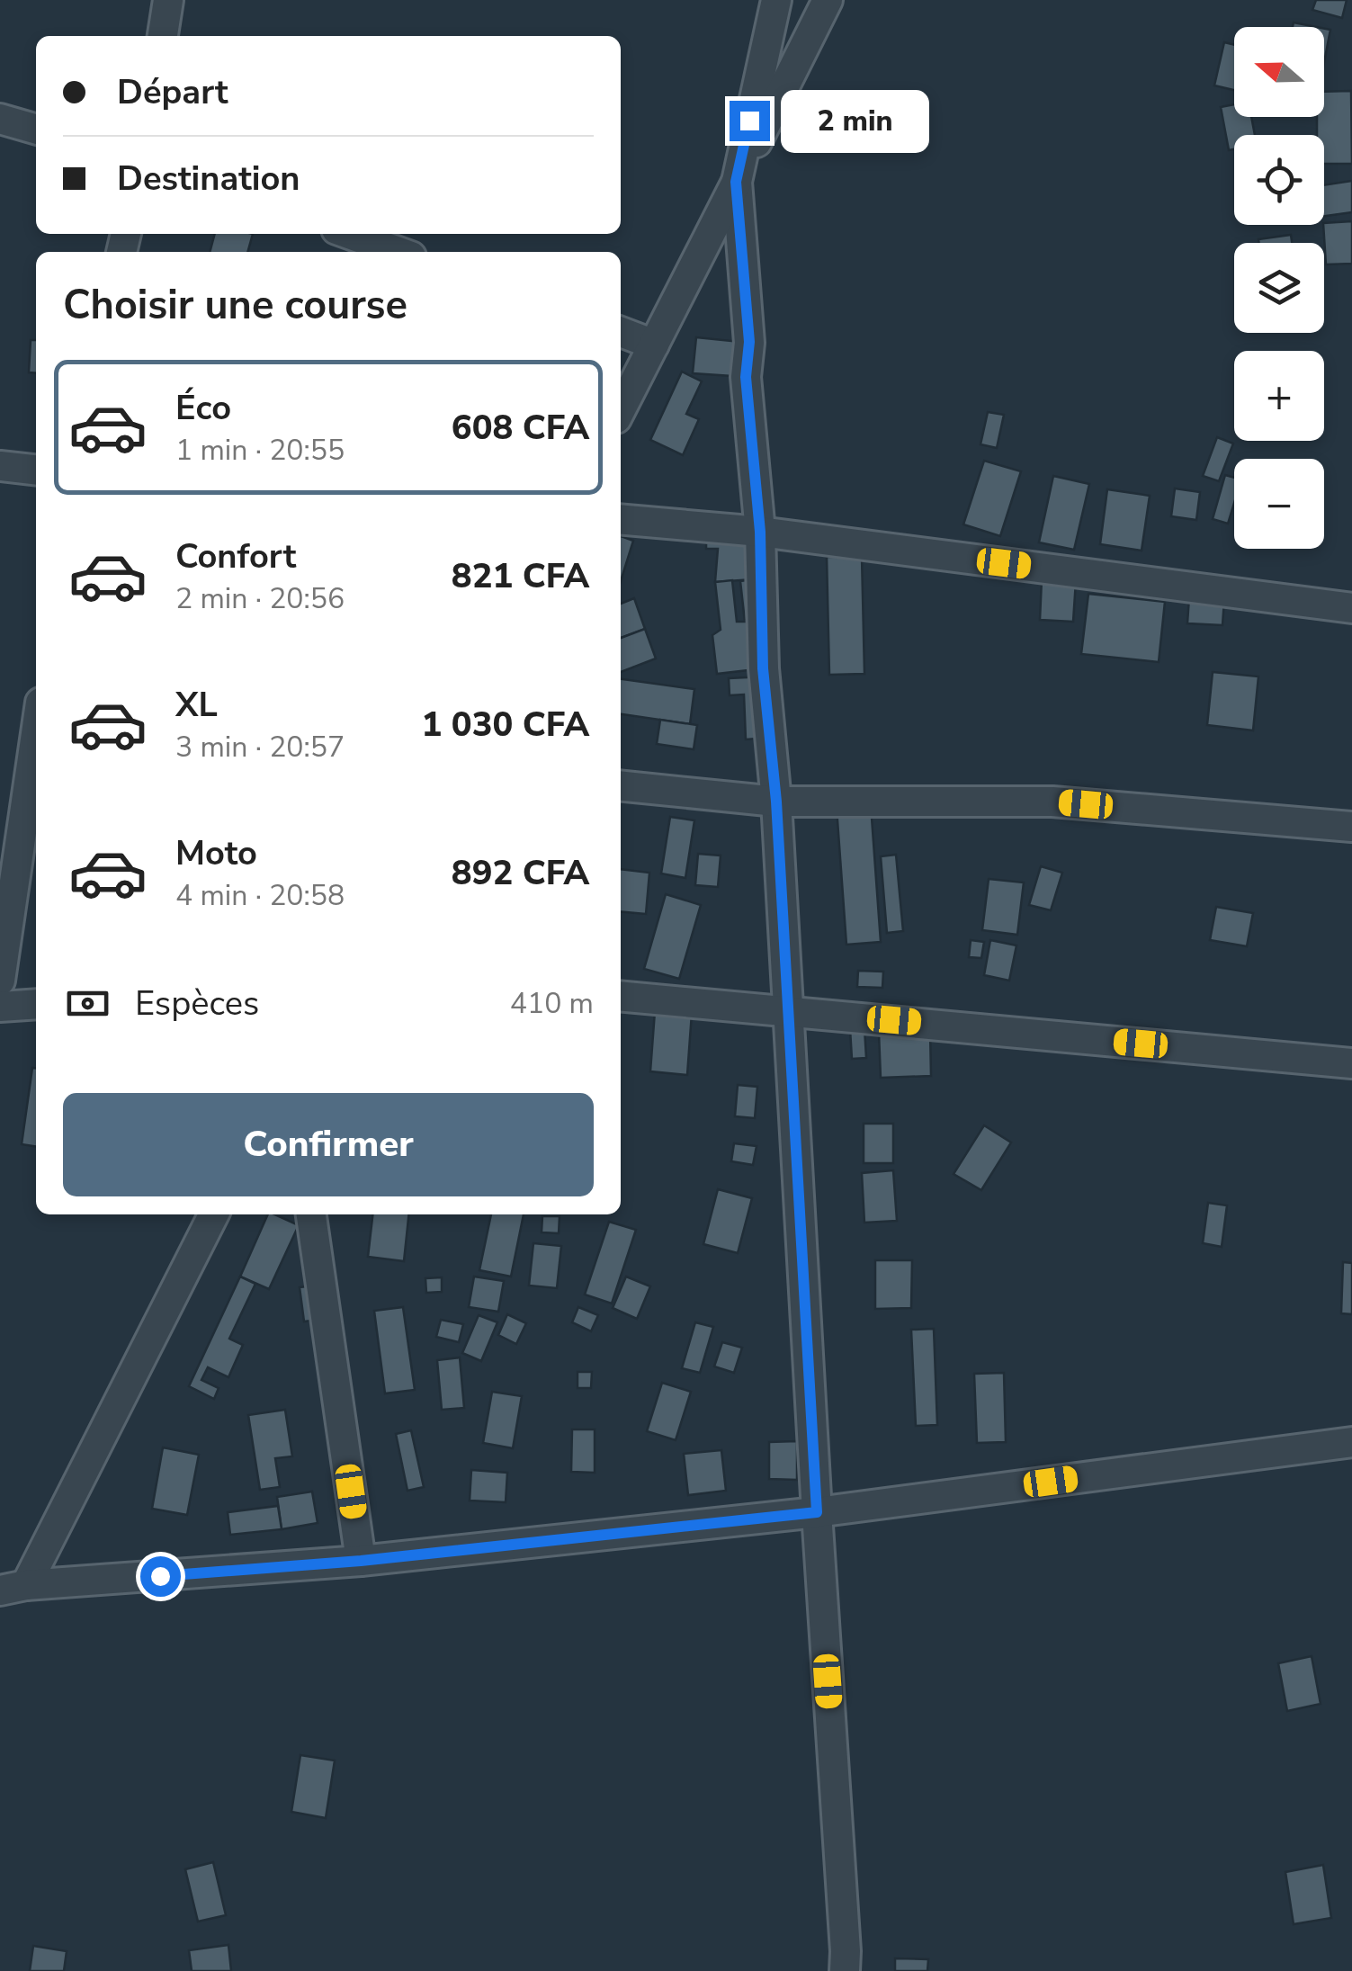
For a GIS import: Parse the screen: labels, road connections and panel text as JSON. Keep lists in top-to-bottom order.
{
  "north": "left",
  "page": {
    "map_buttons": ["+", "−"],
    "banner": ["Départ", "Destination"],
    "bubble": "2 min",
    "heading": "Choisir une course",
    "list": [
      {
        "name": "Éco",
        "note": "1 min · 20:55",
        "value": "608 CFA"
      },
      {
        "name": "Confort",
        "note": "2 min · 20:56",
        "value": "821 CFA"
      },
      {
        "name": "XL",
        "note": "3 min · 20:57",
        "value": "1 030 CFA"
      },
      {
        "name": "Moto",
        "note": "4 min · 20:58",
        "value": "892 CFA"
      }
    ],
    "pay": ["Espèces", "410 m"],
    "buttons": "Confirmer"
  }
}
